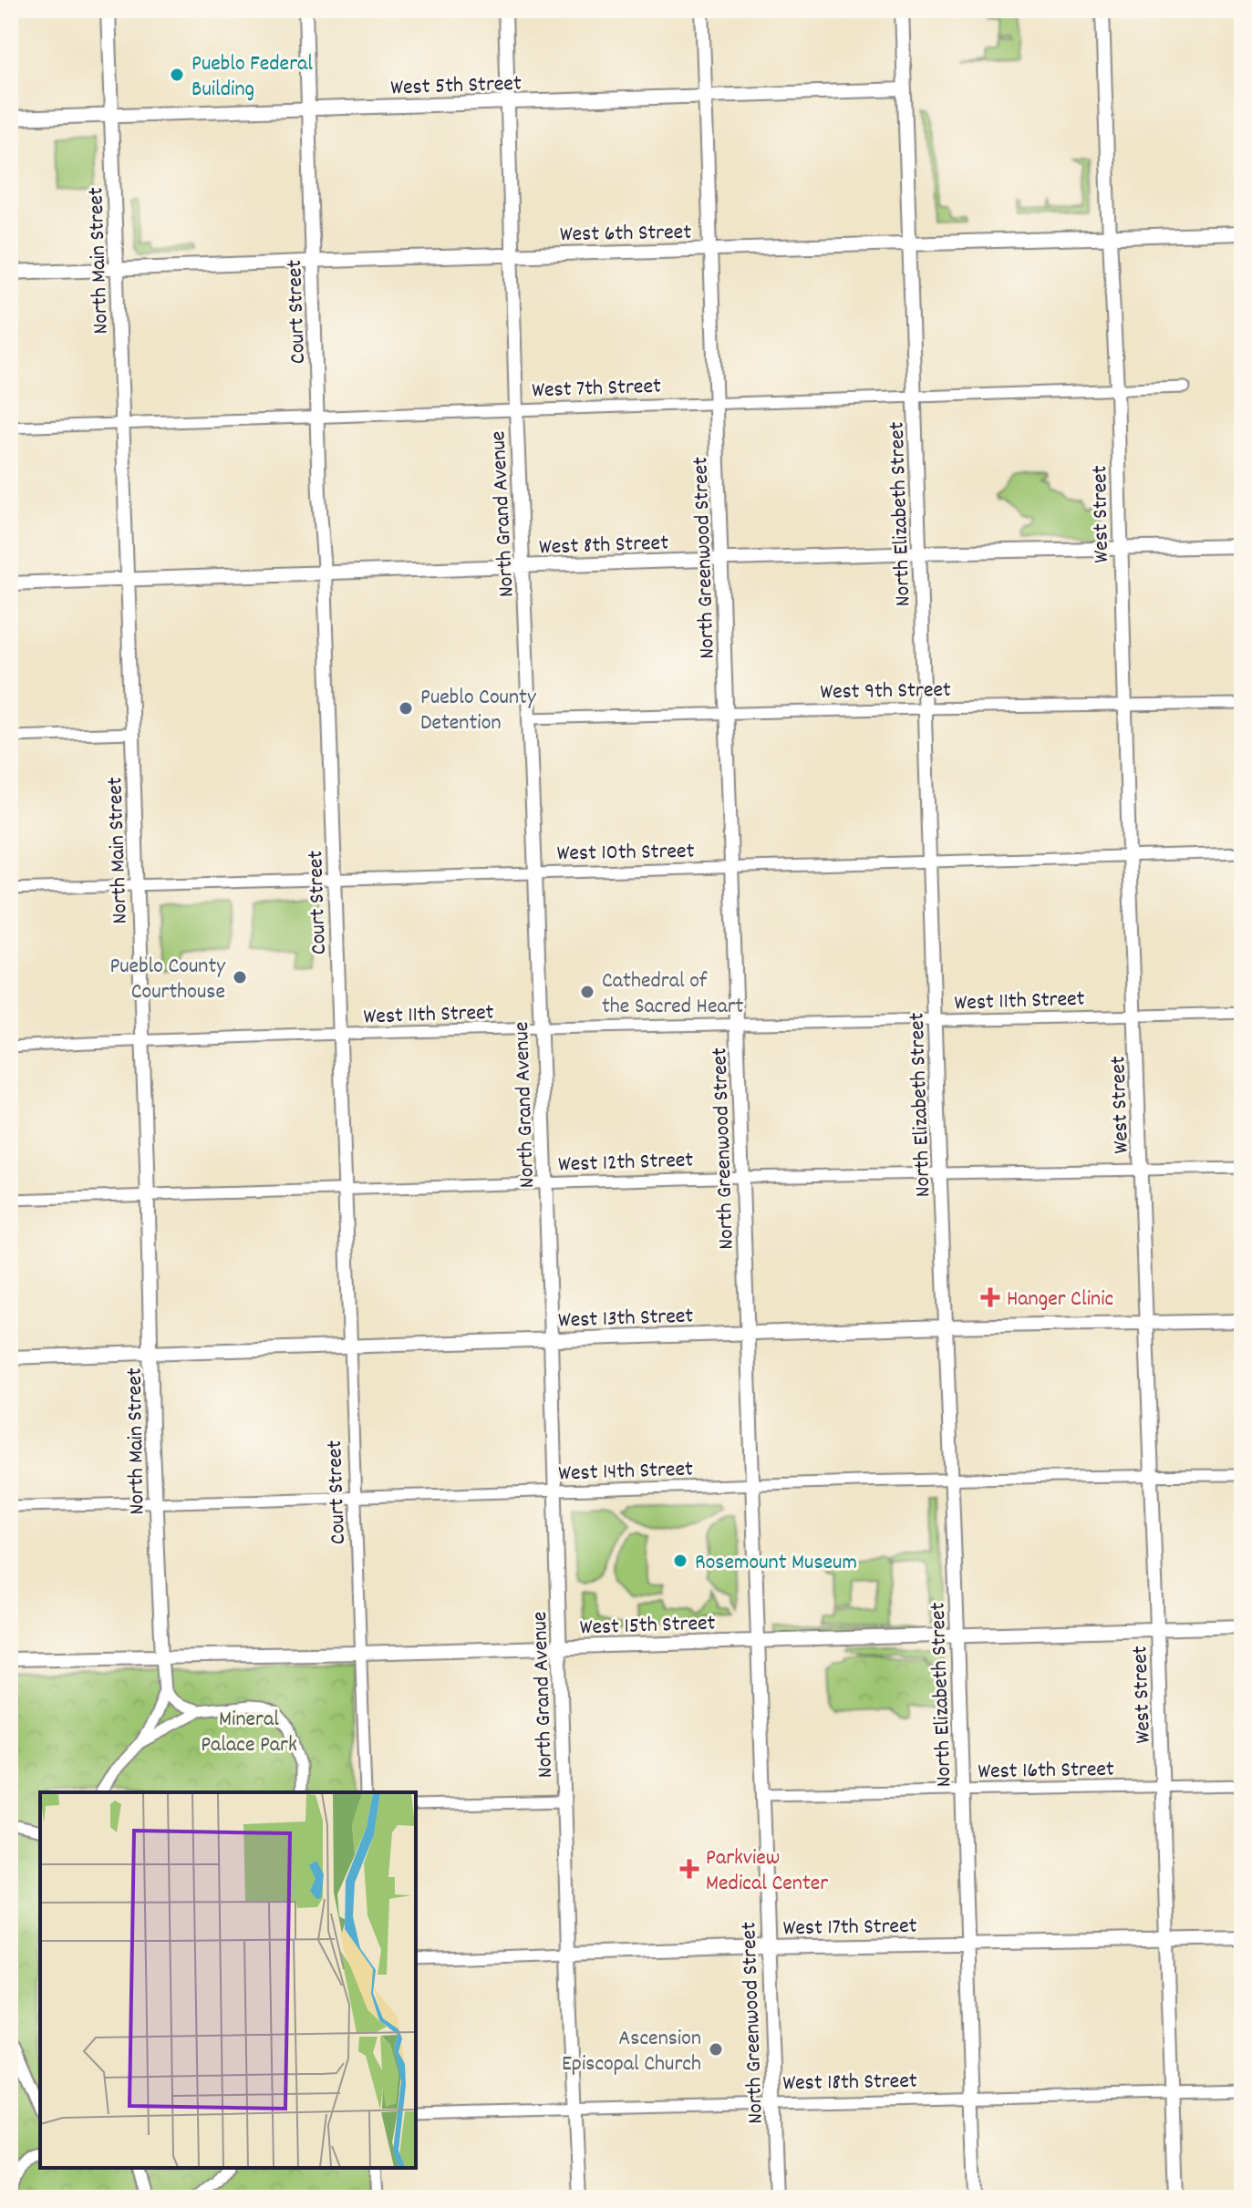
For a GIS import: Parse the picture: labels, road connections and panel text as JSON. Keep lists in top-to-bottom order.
{
  "streets": {
    "street": [
      "West 5th Street",
      "West 6th Street",
      "North Main Street",
      "Court Street",
      "West 7th Street",
      "North Grand Avenue",
      "North Elizabeth Street",
      "West Street",
      "West 8th Street",
      "North Greenwood Street",
      "West 9th Street",
      "West 10th Street",
      "West 11th Street",
      "West 12th Street",
      "West 13th Street",
      "West 14th Street",
      "West 15th Street",
      "West 16th Street",
      "West 17th Street",
      "West 18th Street"
    ]
  },
  "crossings": [
    ["West 5th Street", "North Main Street"],
    ["West 5th Street", "Court Street"],
    ["West 5th Street", "North Grand Avenue"],
    ["West 5th Street", "North Elizabeth Street"],
    ["West 5th Street", "North Greenwood Street"],
    ["West 6th Street", "North Main Street"],
    ["West 6th Street", "Court Street"],
    ["West 6th Street", "North Grand Avenue"],
    ["West 6th Street", "North Elizabeth Street"],
    ["West 6th Street", "West Street"],
    ["West 6th Street", "North Greenwood Street"],
    ["North Main Street", "West 7th Street"],
    ["North Main Street", "West 8th Street"],
    ["North Main Street", "West 10th Street"],
    ["North Main Street", "West 11th Street"],
    ["North Main Street", "West 12th Street"],
    ["North Main Street", "West 13th Street"],
    ["North Main Street", "West 14th Street"],
    ["North Main Street", "West 15th Street"],
    ["Court Street", "West 7th Street"],
    ["Court Street", "West 8th Street"],
    ["Court Street", "West 10th Street"],
    ["Court Street", "West 11th Street"],
    ["Court Street", "West 12th Street"],
    ["Court Street", "West 13th Street"],
    ["Court Street", "West 14th Street"],
    ["Court Street", "West 15th Street"],
    ["West 7th Street", "North Grand Avenue"],
    ["West 7th Street", "North Elizabeth Street"],
    ["West 7th Street", "West Street"],
    ["West 7th Street", "North Greenwood Street"],
    ["North Grand Avenue", "West 8th Street"],
    ["North Grand Avenue", "West 9th Street"],
    ["North Grand Avenue", "West 10th Street"],
    ["North Grand Avenue", "West 11th Street"],
    ["North Grand Avenue", "West 12th Street"],
    ["North Grand Avenue", "West 13th Street"],
    ["North Grand Avenue", "West 14th Street"],
    ["North Grand Avenue", "West 15th Street"],
    ["North Grand Avenue", "West 17th Street"],
    ["North Grand Avenue", "West 18th Street"],
    ["North Elizabeth Street", "West 8th Street"],
    ["North Elizabeth Street", "West 9th Street"],
    ["North Elizabeth Street", "West 10th Street"],
    ["North Elizabeth Street", "West 11th Street"],
    ["North Elizabeth Street", "West 12th Street"],
    ["North Elizabeth Street", "West 13th Street"],
    ["North Elizabeth Street", "West 14th Street"],
    ["North Elizabeth Street", "West 15th Street"],
    ["North Elizabeth Street", "West 16th Street"],
    ["North Elizabeth Street", "West 17th Street"],
    ["North Elizabeth Street", "West 18th Street"],
    ["West Street", "West 8th Street"],
    ["West Street", "West 9th Street"],
    ["West Street", "West 10th Street"],
    ["West Street", "West 11th Street"],
    ["West Street", "West 12th Street"],
    ["West Street", "West 13th Street"],
    ["West Street", "West 14th Street"],
    ["West Street", "West 15th Street"],
    ["West Street", "West 16th Street"],
    ["West Street", "West 17th Street"],
    ["West Street", "West 18th Street"],
    ["West 8th Street", "North Greenwood Street"],
    ["North Greenwood Street", "West 9th Street"],
    ["North Greenwood Street", "West 10th Street"],
    ["North Greenwood Street", "West 11th Street"],
    ["North Greenwood Street", "West 12th Street"],
    ["North Greenwood Street", "West 13th Street"],
    ["North Greenwood Street", "West 14th Street"],
    ["North Greenwood Street", "West 15th Street"],
    ["North Greenwood Street", "West 16th Street"],
    ["North Greenwood Street", "West 17th Street"],
    ["North Greenwood Street", "West 18th Street"]
  ],
  "parks": ["Mineral Palace Park"],
  "places": {
    "other": [
      "Pueblo Federal Building",
      "Pueblo County Detention",
      "Pueblo County Courthouse",
      "Cathedral of the Sacred Heart",
      "Rosemount Museum",
      "Ascension Episcopal Church"
    ],
    "health": ["Hanger Clinic", "Parkview Medical Center"]
  }
}
